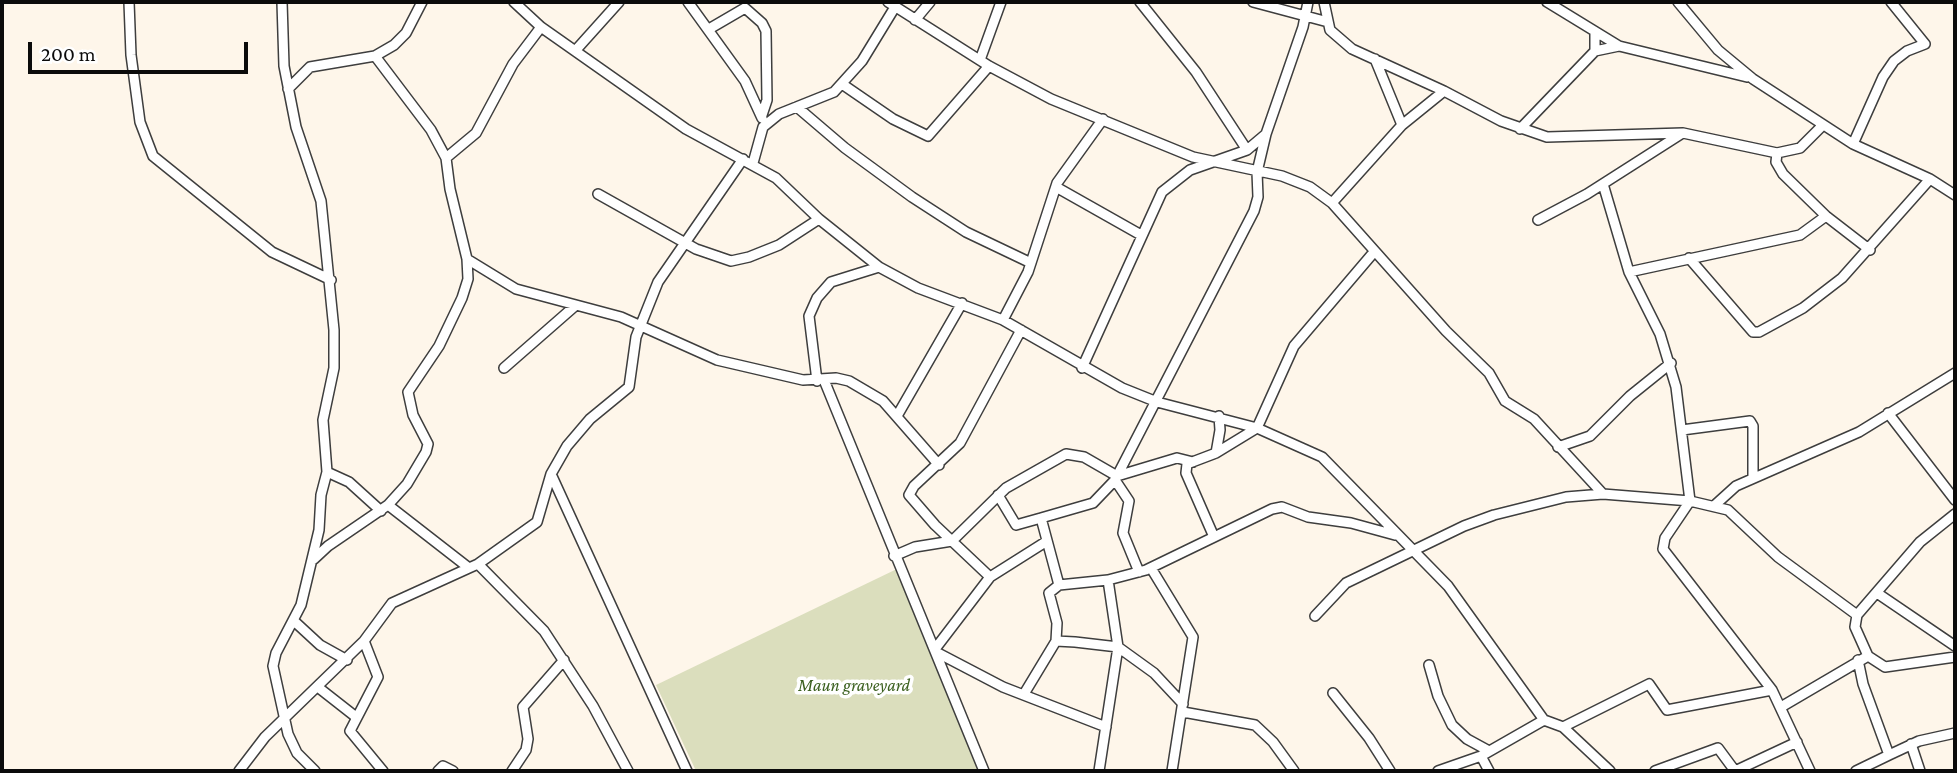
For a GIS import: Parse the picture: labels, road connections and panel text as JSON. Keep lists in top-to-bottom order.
{
  "parks": ["Maun graveyard"],
  "scale_bar": "200 m"
}
